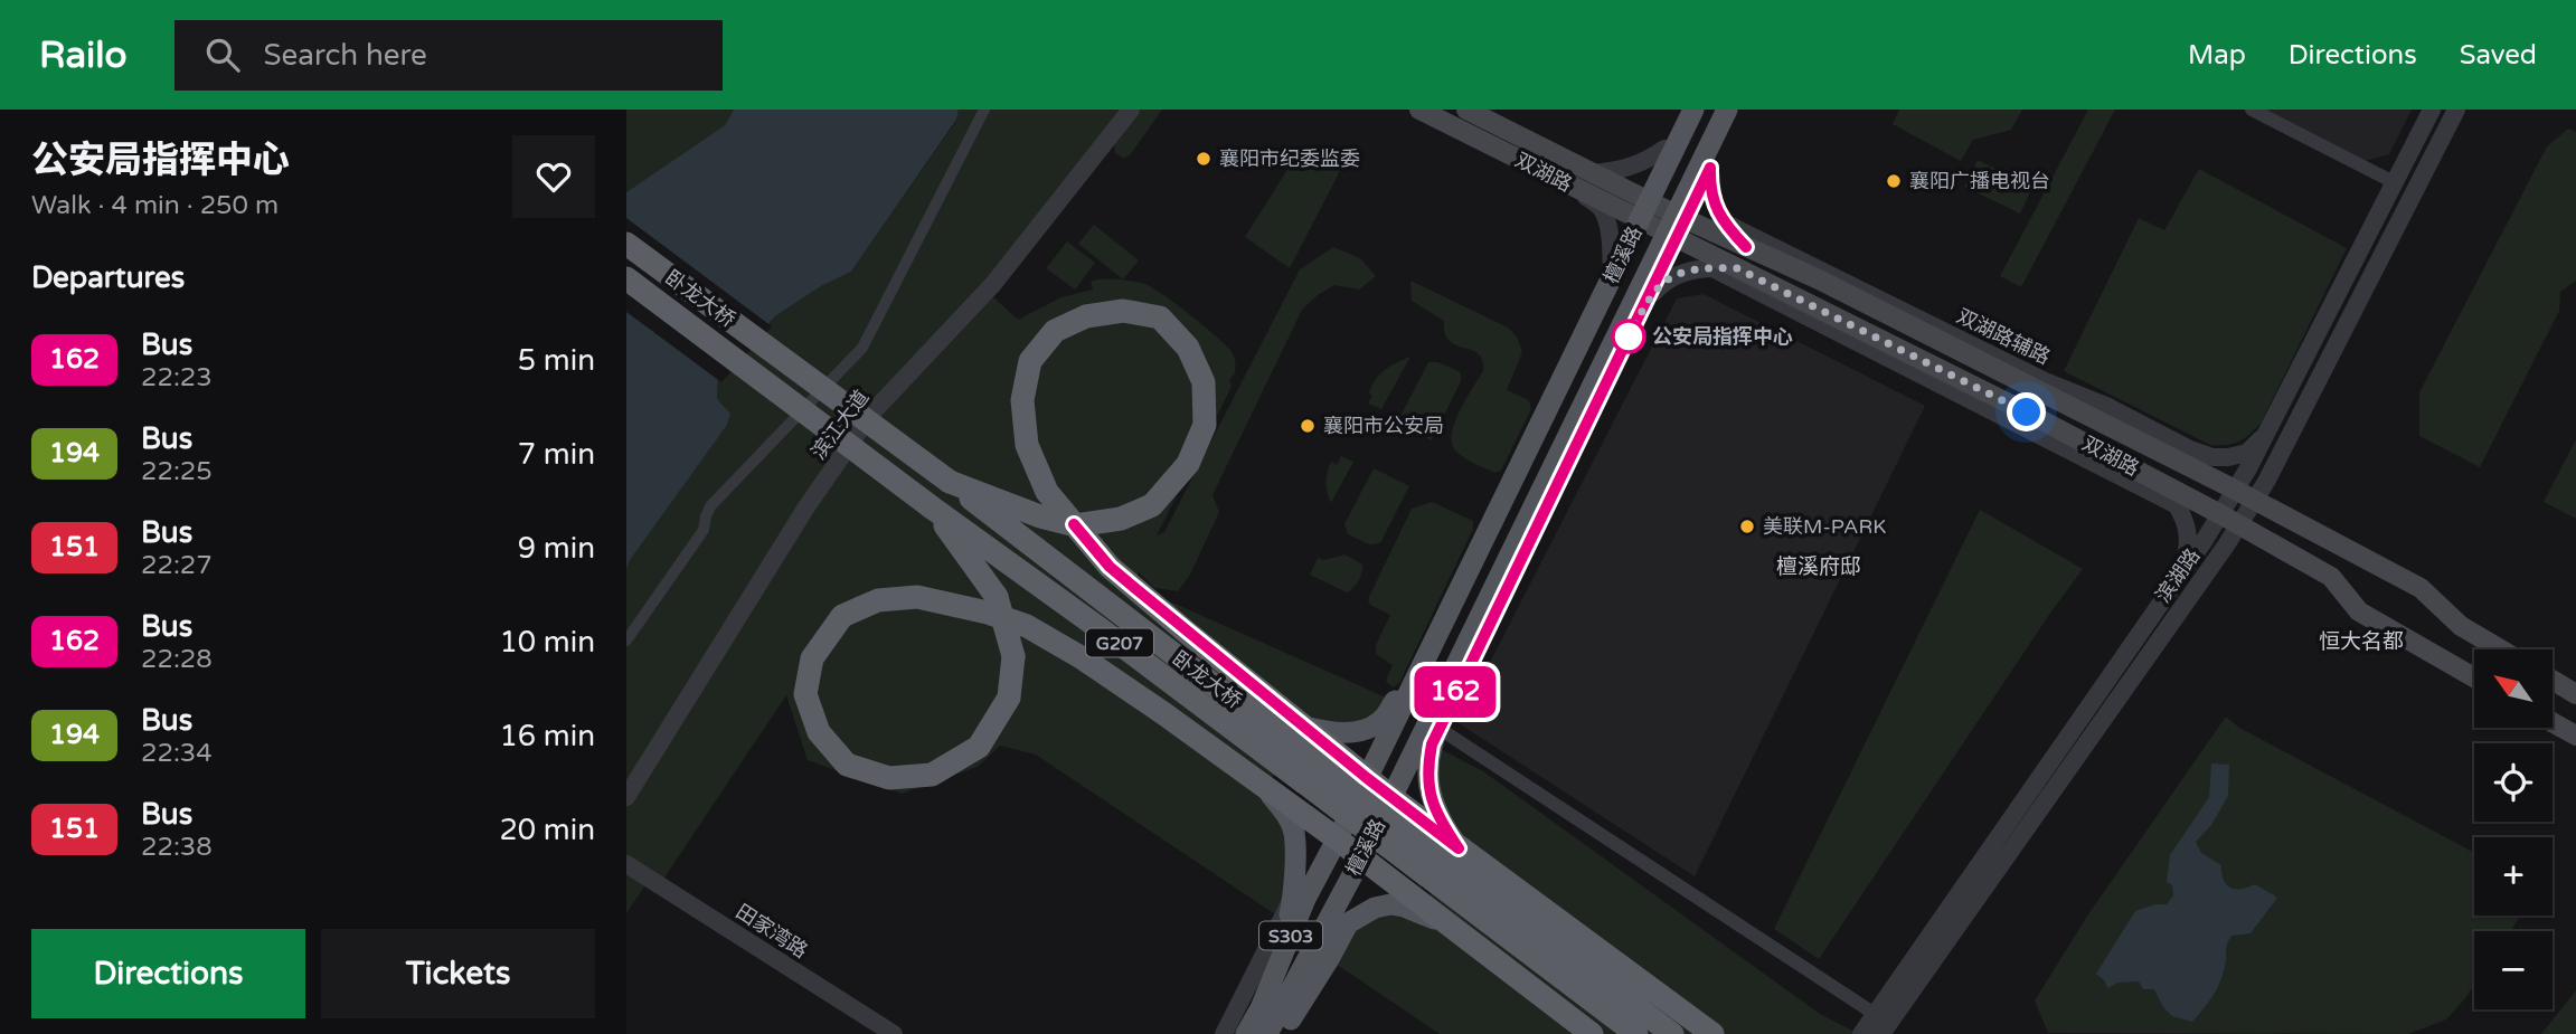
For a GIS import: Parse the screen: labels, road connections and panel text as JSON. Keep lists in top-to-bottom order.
{
  "streets": {
    "highway": ["卧龙大桥", "G207"],
    "main road": ["双湖路", "檀溪路", "S303"],
    "street": [
      "双湖路辅路",
      "滨江大道",
      "滨湖路",
      "田家湾路"
    ]
  },
  "crossings": [
    ["双湖路", "檀溪路"],
    ["双湖路", "滨湖路"],
    ["双湖路辅路", "滨湖路"]
  ],
  "districts": ["檀溪府邸", "恒大名都"],
  "places": [
    "襄阳市纪委监委",
    "襄阳广播电视台",
    "公安局指挥中心",
    "襄阳市公安局",
    "美联M-PARK"
  ],
  "lines": ["bus line 162"],
  "north": "top left",
  "page": {
    "header": "Railo",
    "search": "Search here",
    "nav": ["Map", "Directions", "Saved"],
    "heading": [
      ["公安局指挥中心", "Walk · 4 min · 250 m"],
      "Departures"
    ],
    "on_map": "162",
    "list": [
      {
        "mark": "162",
        "name": "Bus",
        "note": "22:23",
        "value": "5 min"
      },
      {
        "mark": "194",
        "name": "Bus",
        "note": "22:25",
        "value": "7 min"
      },
      {
        "mark": "151",
        "name": "Bus",
        "note": "22:27",
        "value": "9 min"
      },
      {
        "mark": "162",
        "name": "Bus",
        "note": "22:28",
        "value": "10 min"
      },
      {
        "mark": "194",
        "name": "Bus",
        "note": "22:34",
        "value": "16 min"
      },
      {
        "mark": "151",
        "name": "Bus",
        "note": "22:38",
        "value": "20 min"
      }
    ],
    "map_buttons": ["+", "−"],
    "buttons": ["Directions", "Tickets"]
  }
}
